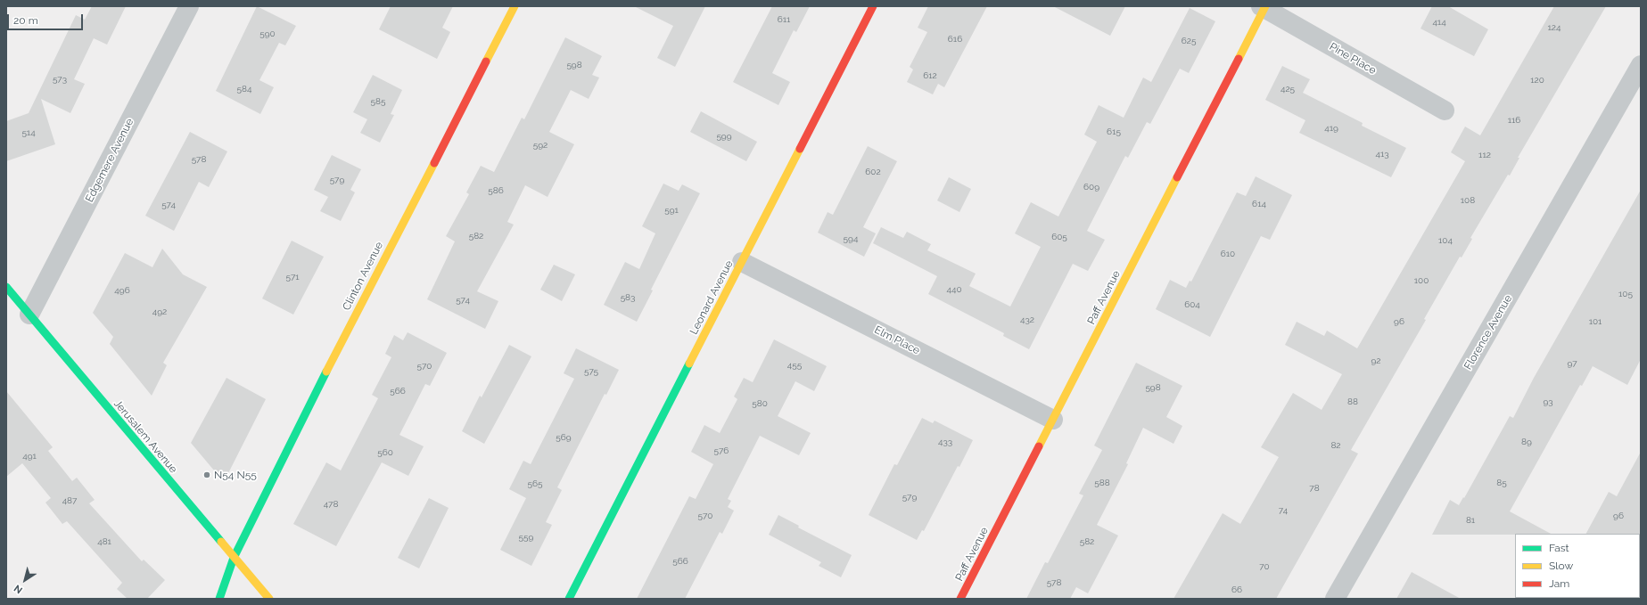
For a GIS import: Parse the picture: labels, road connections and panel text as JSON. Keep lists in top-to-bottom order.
{
  "streets": {
    "street": [
      "Pine Place",
      "Edgemere Avenue",
      "Clinton Avenue",
      "Leonard Avenue",
      "Paff Avenue",
      "Florence Avenue",
      "Elm Place",
      "Jerusalem Avenue"
    ]
  },
  "crossings": [
    ["Pine Place", "Paff Avenue"],
    ["Edgemere Avenue", "Jerusalem Avenue"],
    ["Clinton Avenue", "Jerusalem Avenue"],
    ["Leonard Avenue", "Elm Place"],
    ["Paff Avenue", "Elm Place"]
  ],
  "places": ["N54 N55"],
  "house_numbers": [
    "611",
    "414",
    "124",
    "590",
    "616",
    "625",
    "598",
    "612",
    "573",
    "120",
    "584",
    "425",
    "585",
    "116",
    "419",
    "615",
    "514",
    "599",
    "592",
    "413",
    "112",
    "578",
    "602",
    "579",
    "609",
    "586",
    "108",
    "614",
    "574",
    "591",
    "582",
    "605",
    "594",
    "104",
    "610",
    "571",
    "100",
    "440",
    "496",
    "105",
    "583",
    "574",
    "604",
    "492",
    "432",
    "96",
    "101",
    "92",
    "97",
    "455",
    "570",
    "575",
    "598",
    "566",
    "88",
    "93",
    "580",
    "569",
    "433",
    "89",
    "82",
    "576",
    "560",
    "491",
    "588",
    "85",
    "565",
    "78",
    "579",
    "487",
    "478",
    "74",
    "570",
    "96",
    "81",
    "559",
    "481",
    "582",
    "566",
    "70",
    "578",
    "66"
  ],
  "legend": ["Fast", "Slow", "Jam"],
  "scale_bar": "20 m",
  "north": "bottom left"
}
